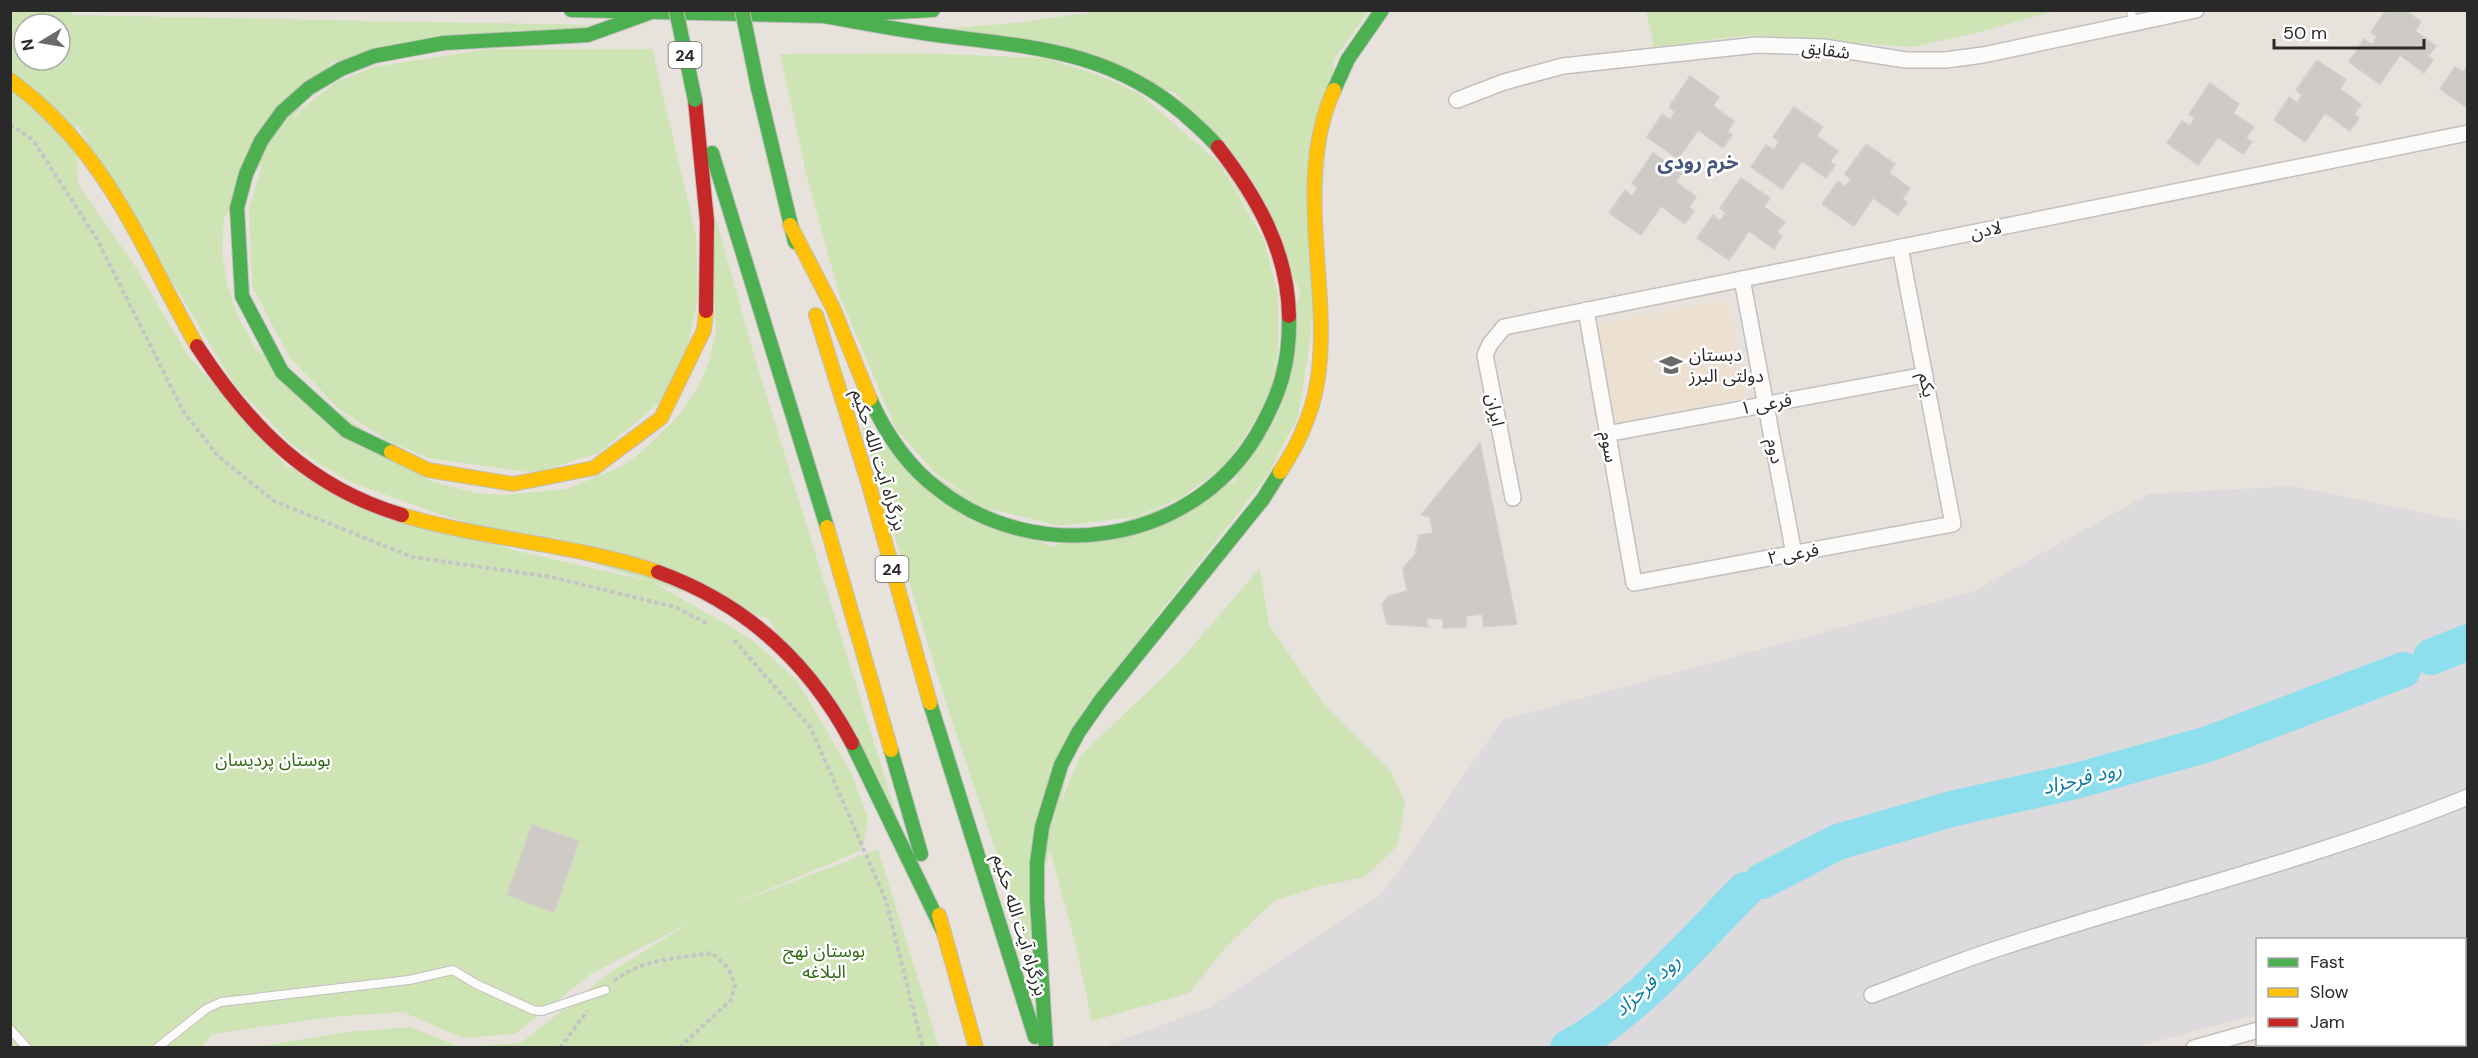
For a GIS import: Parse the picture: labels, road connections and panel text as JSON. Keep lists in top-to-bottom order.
{
  "streets": {
    "highway": ["24", "بزرگراه آیت الله حکیم"],
    "street": [
      "شقایق",
      "لادن",
      "یکم",
      "فرعی ۱",
      "ایران",
      "سوم",
      "دوم",
      "فرعی ۲"
    ]
  },
  "crossings": [
    ["لادن", "یکم"],
    ["لادن", "ایران"],
    ["لادن", "سوم"],
    ["لادن", "دوم"],
    ["یکم", "فرعی ۱"],
    ["یکم", "فرعی ۲"],
    ["فرعی ۱", "سوم"],
    ["فرعی ۱", "دوم"],
    ["سوم", "فرعی ۲"],
    ["دوم", "فرعی ۲"]
  ],
  "districts": ["خرم رودی"],
  "water": ["رود فرحزاد"],
  "parks": ["بوستان پردیسان", "بوستان نهج البلاغه"],
  "places": {
    "school or university": ["دبستان دولتی البرز"]
  },
  "legend": ["Fast", "Slow", "Jam"],
  "scale_bar": "50 m",
  "north": "left"
}
